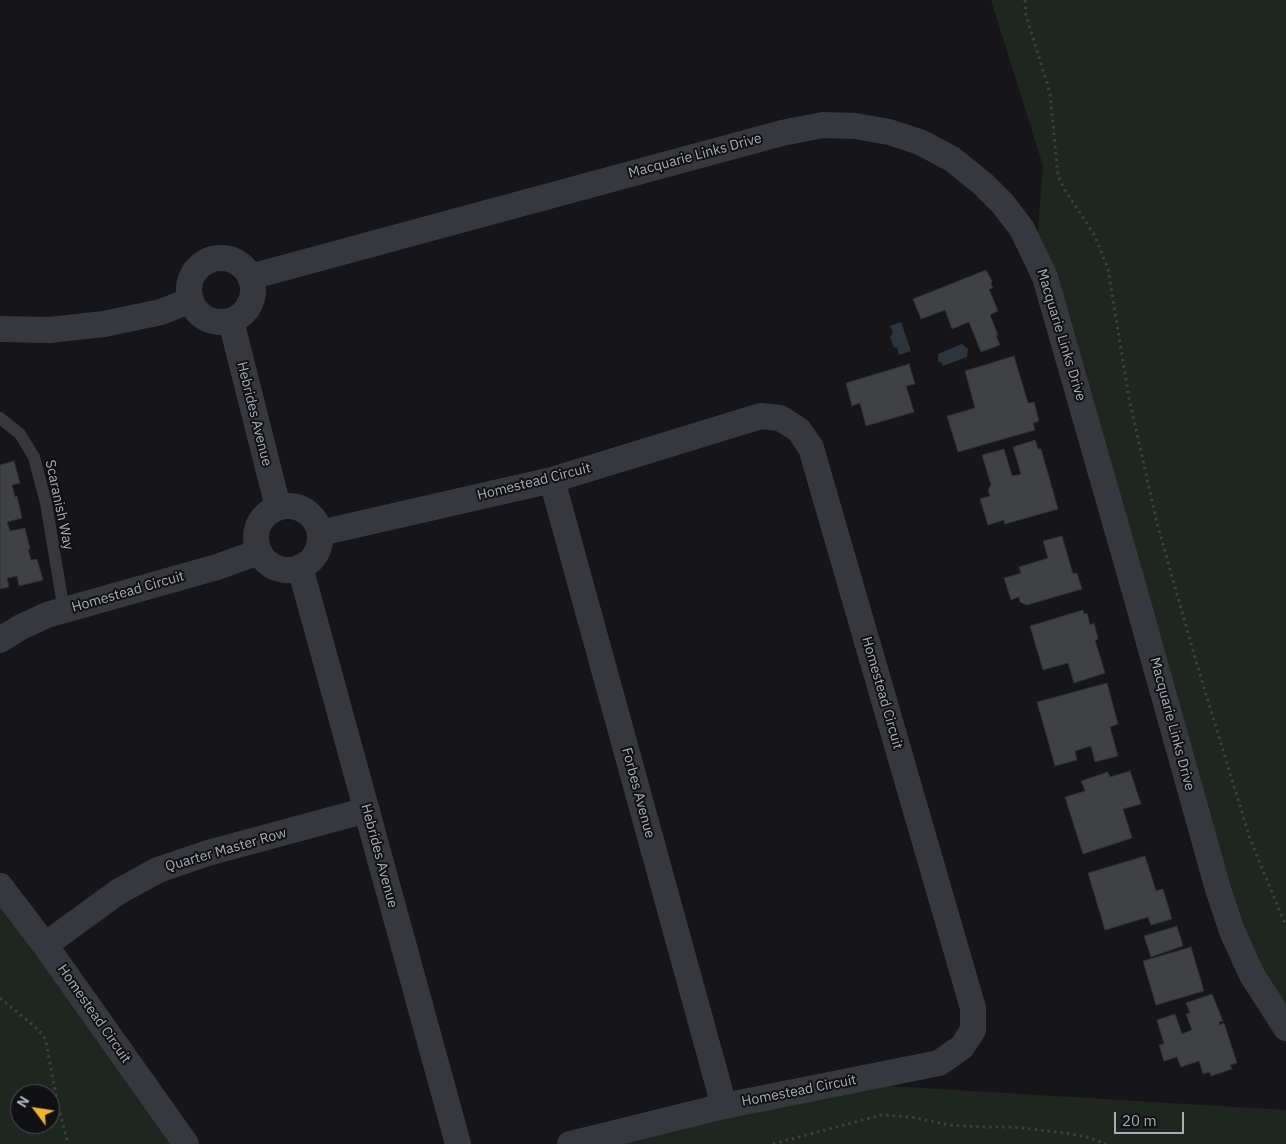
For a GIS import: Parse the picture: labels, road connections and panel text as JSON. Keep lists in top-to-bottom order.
{
  "streets": {
    "street": [
      "Macquarie Links Drive",
      "Hebrides Avenue",
      "Homestead Circuit",
      "Forbes Avenue",
      "Quarter Master Row"
    ],
    "lane": ["Scaranish Way"]
  },
  "crossings": [
    ["Macquarie Links Drive", "Hebrides Avenue"],
    ["Hebrides Avenue", "Homestead Circuit"],
    ["Hebrides Avenue", "Quarter Master Row"],
    ["Homestead Circuit", "Scaranish Way"],
    ["Homestead Circuit", "Forbes Avenue"],
    ["Homestead Circuit", "Quarter Master Row"]
  ],
  "scale_bar": "20 m",
  "north": "top left"
}
